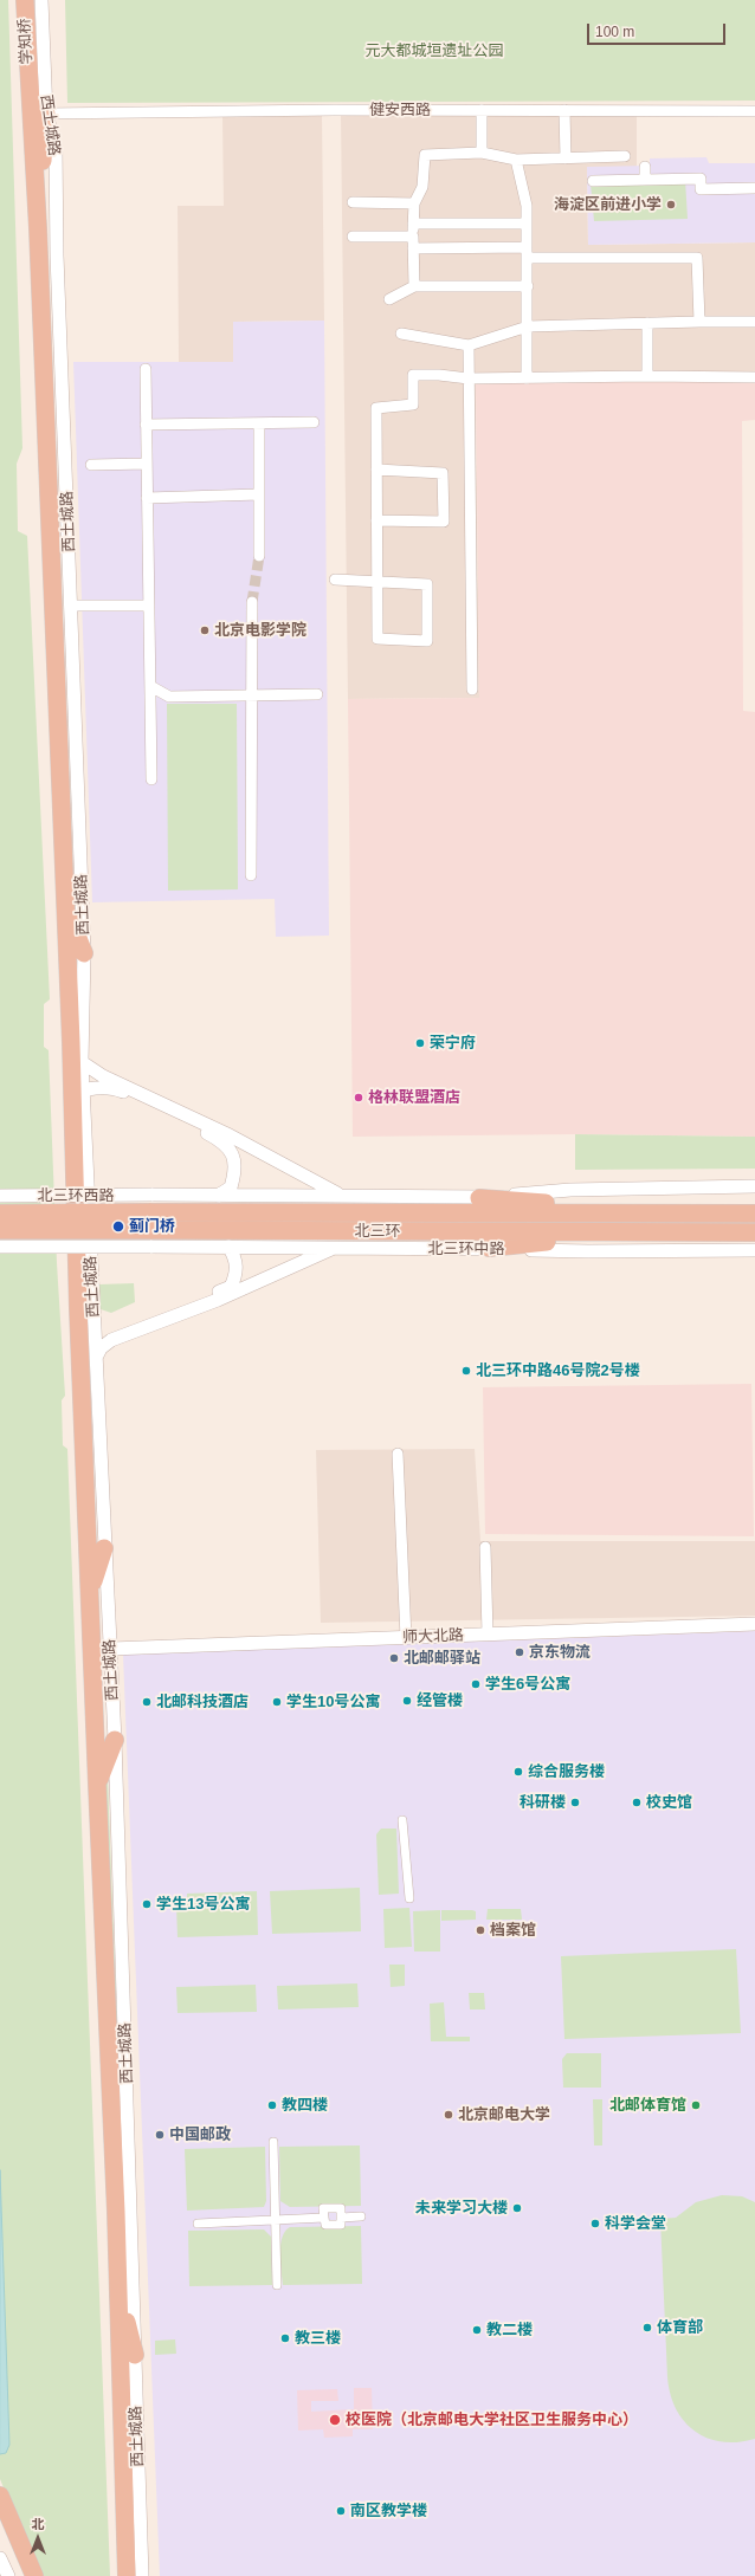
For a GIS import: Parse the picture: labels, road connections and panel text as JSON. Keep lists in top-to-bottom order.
{
  "streets": {
    "highway": ["学知桥", "西土城路", "北三环"],
    "street": [
      "健安西路",
      "北三环西路",
      "北三环中路",
      "师大北路"
    ]
  },
  "crossings": [
    ["学知桥", "西土城路"],
    ["健安西路", "西土城路"],
    ["西土城路", "师大北路"],
    ["北三环西路", "北三环"],
    ["北三环", "北三环中路"]
  ],
  "parks": ["元大都城垣遗址公园"],
  "places": [
    "海淀区前进小学",
    "北京电影学院",
    "荣宁府",
    "格林联盟酒店",
    "蓟门桥",
    "北三环中路46号院2号楼",
    "京东物流",
    "北邮邮驿站",
    "学生6号公寓",
    "经管楼",
    "北邮科技酒店",
    "学生10号公寓",
    "综合服务楼",
    "科研楼",
    "校史馆",
    "学生13号公寓",
    "档案馆",
    "教四楼",
    "北邮体育馆",
    "北京邮电大学",
    "中国邮政",
    "未来学习大楼",
    "科学会堂",
    "体育部",
    "教二楼",
    "教三楼",
    "校医院（北京邮电大学社区卫生服务中心）",
    "南区教学楼"
  ],
  "scale_bar": "100 m",
  "north": "top"
}
